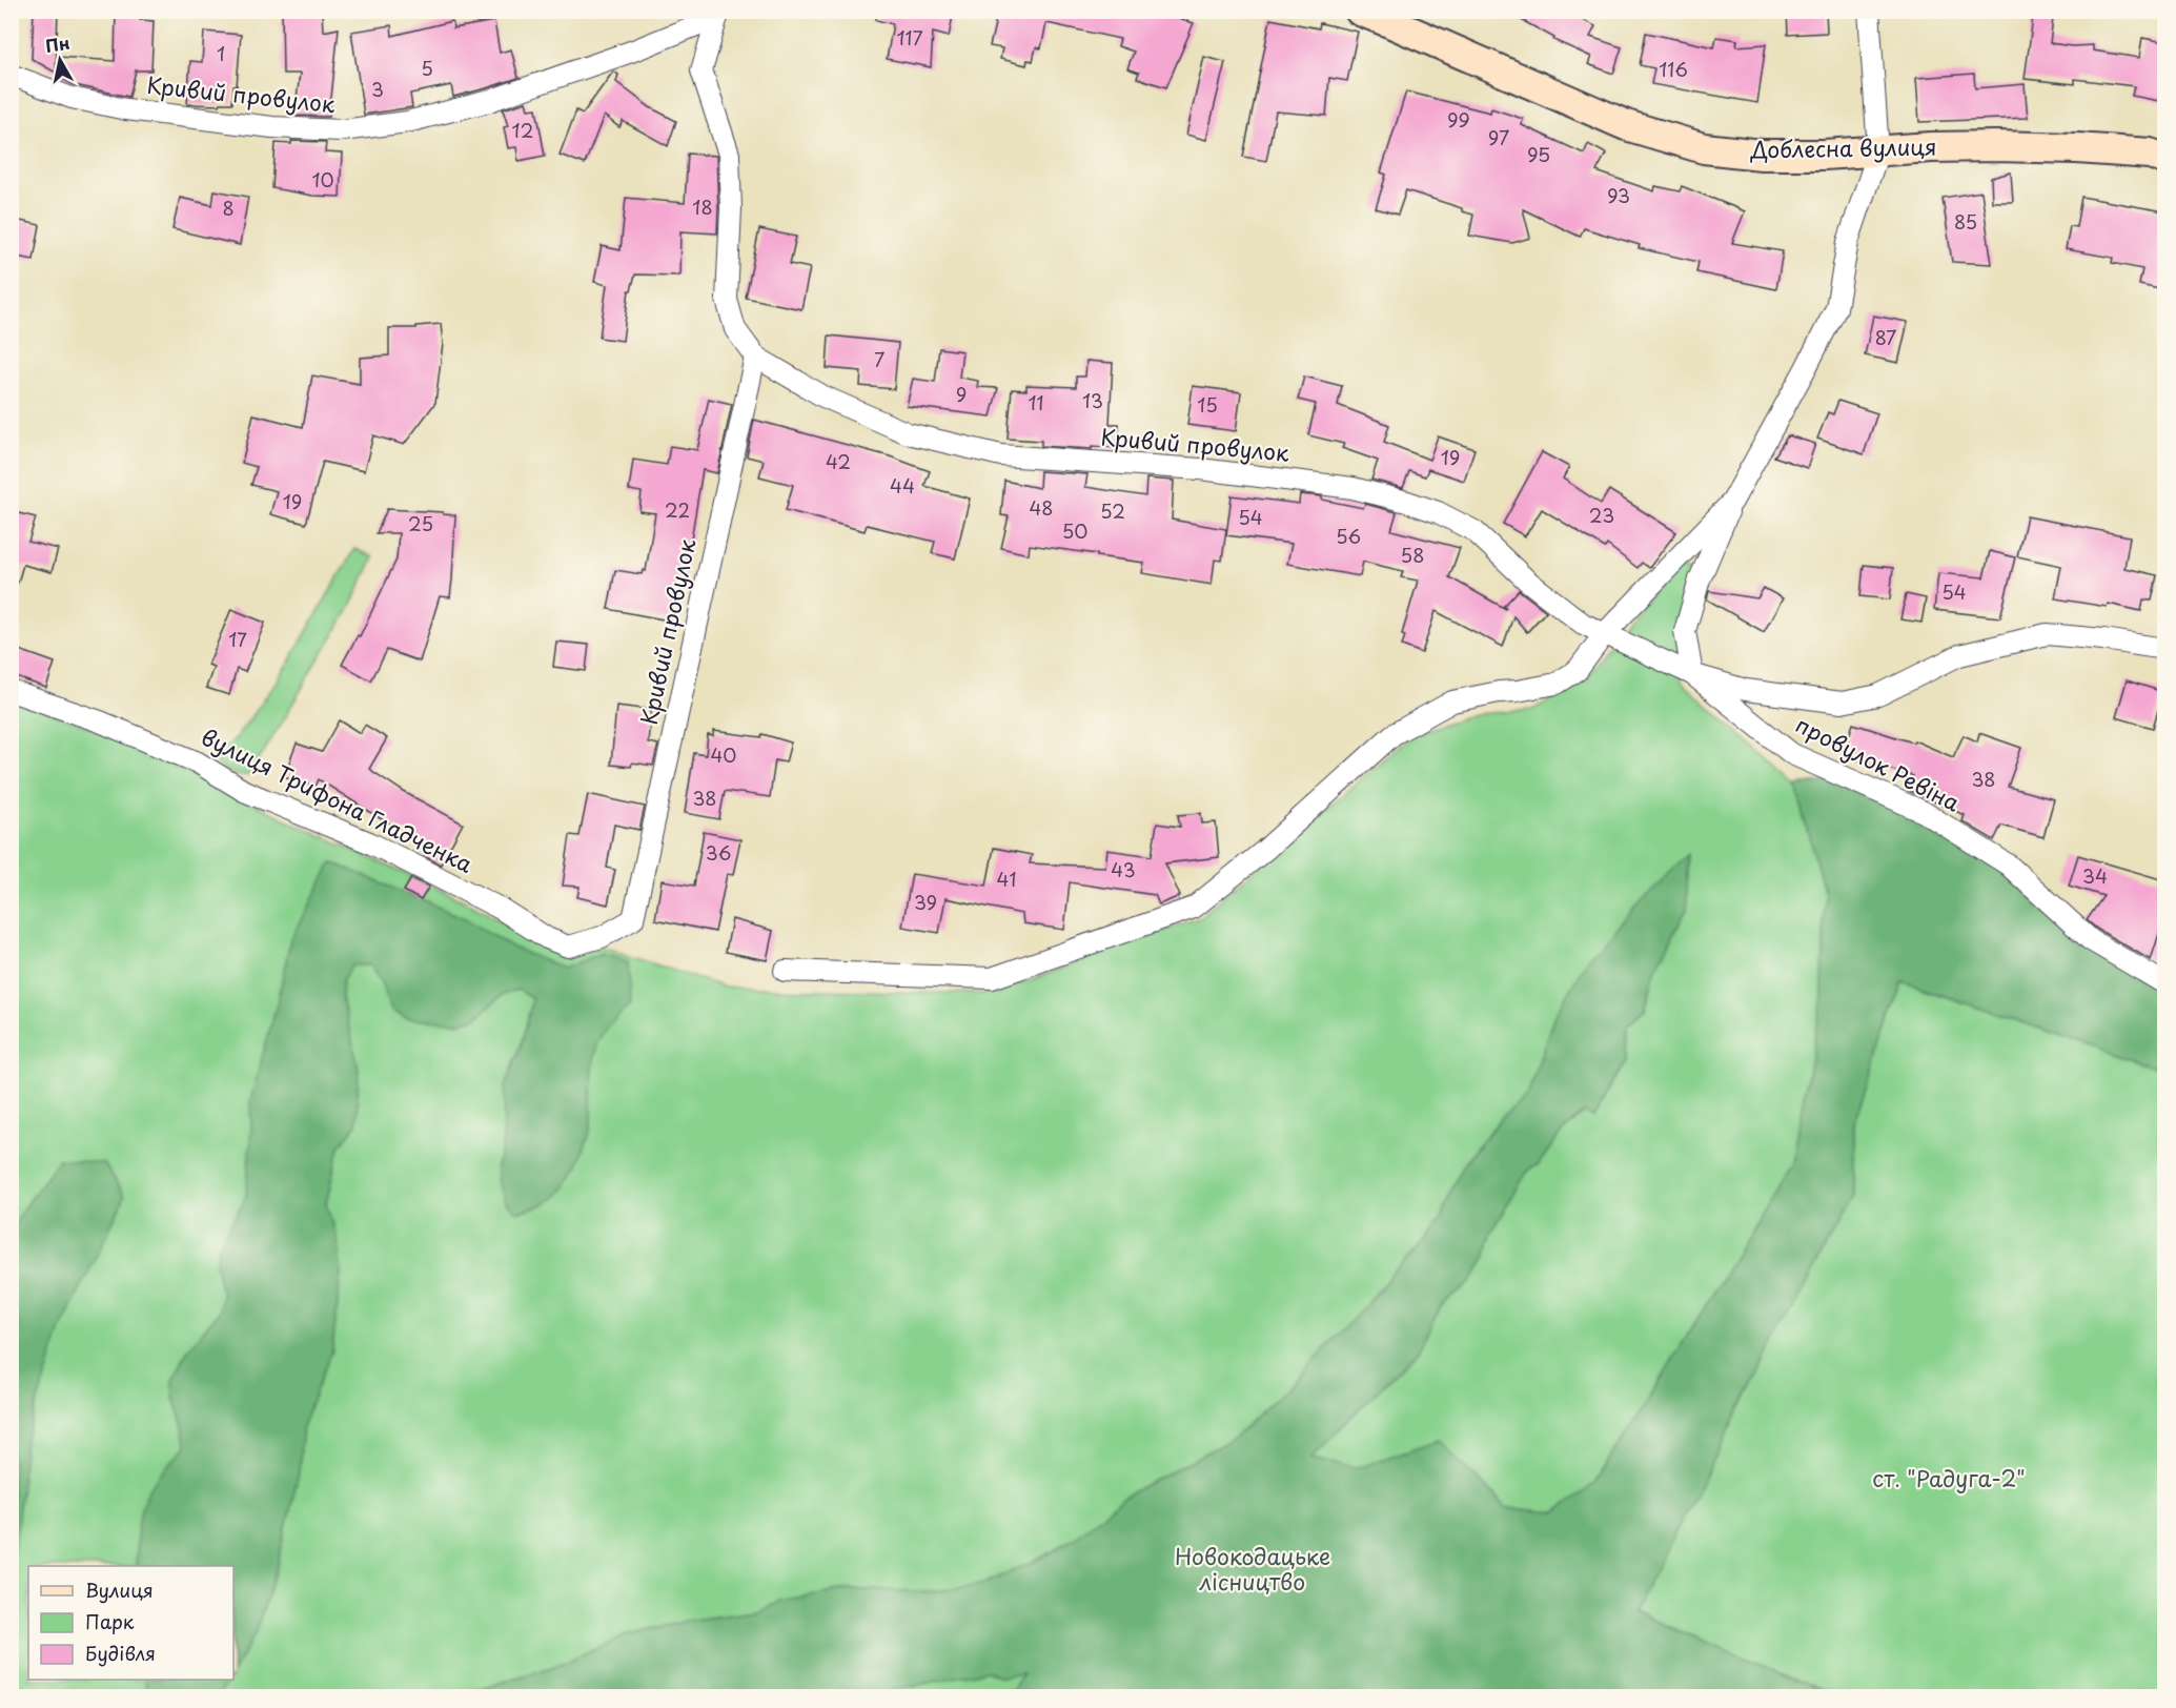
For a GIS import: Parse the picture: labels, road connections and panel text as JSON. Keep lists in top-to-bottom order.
{
  "streets": {
    "street": [
      "Кривий провулок",
      "Доблесна вулиця",
      "провулок Ревіна",
      "вулиця Трифона Гладченка"
    ]
  },
  "crossings": [
    ["Кривий провулок", "провулок Ревіна"],
    ["Кривий провулок", "вулиця Трифона Гладченка"]
  ],
  "parks": ["ст. \"Радуга-2\"", "Новокодацьке лісництво"],
  "house_numbers": [
    "117",
    "1",
    "5",
    "116",
    "3",
    "99",
    "12",
    "97",
    "95",
    "10",
    "93",
    "18",
    "8",
    "85",
    "87",
    "7",
    "9",
    "13",
    "11",
    "15",
    "19",
    "42",
    "44",
    "19",
    "48",
    "22",
    "52",
    "23",
    "54",
    "25",
    "50",
    "56",
    "58",
    "54",
    "17",
    "40",
    "38",
    "38",
    "36",
    "43",
    "34",
    "41",
    "39"
  ],
  "legend": ["Вулиця", "Парк", "Будівля"],
  "north": "top"
}
